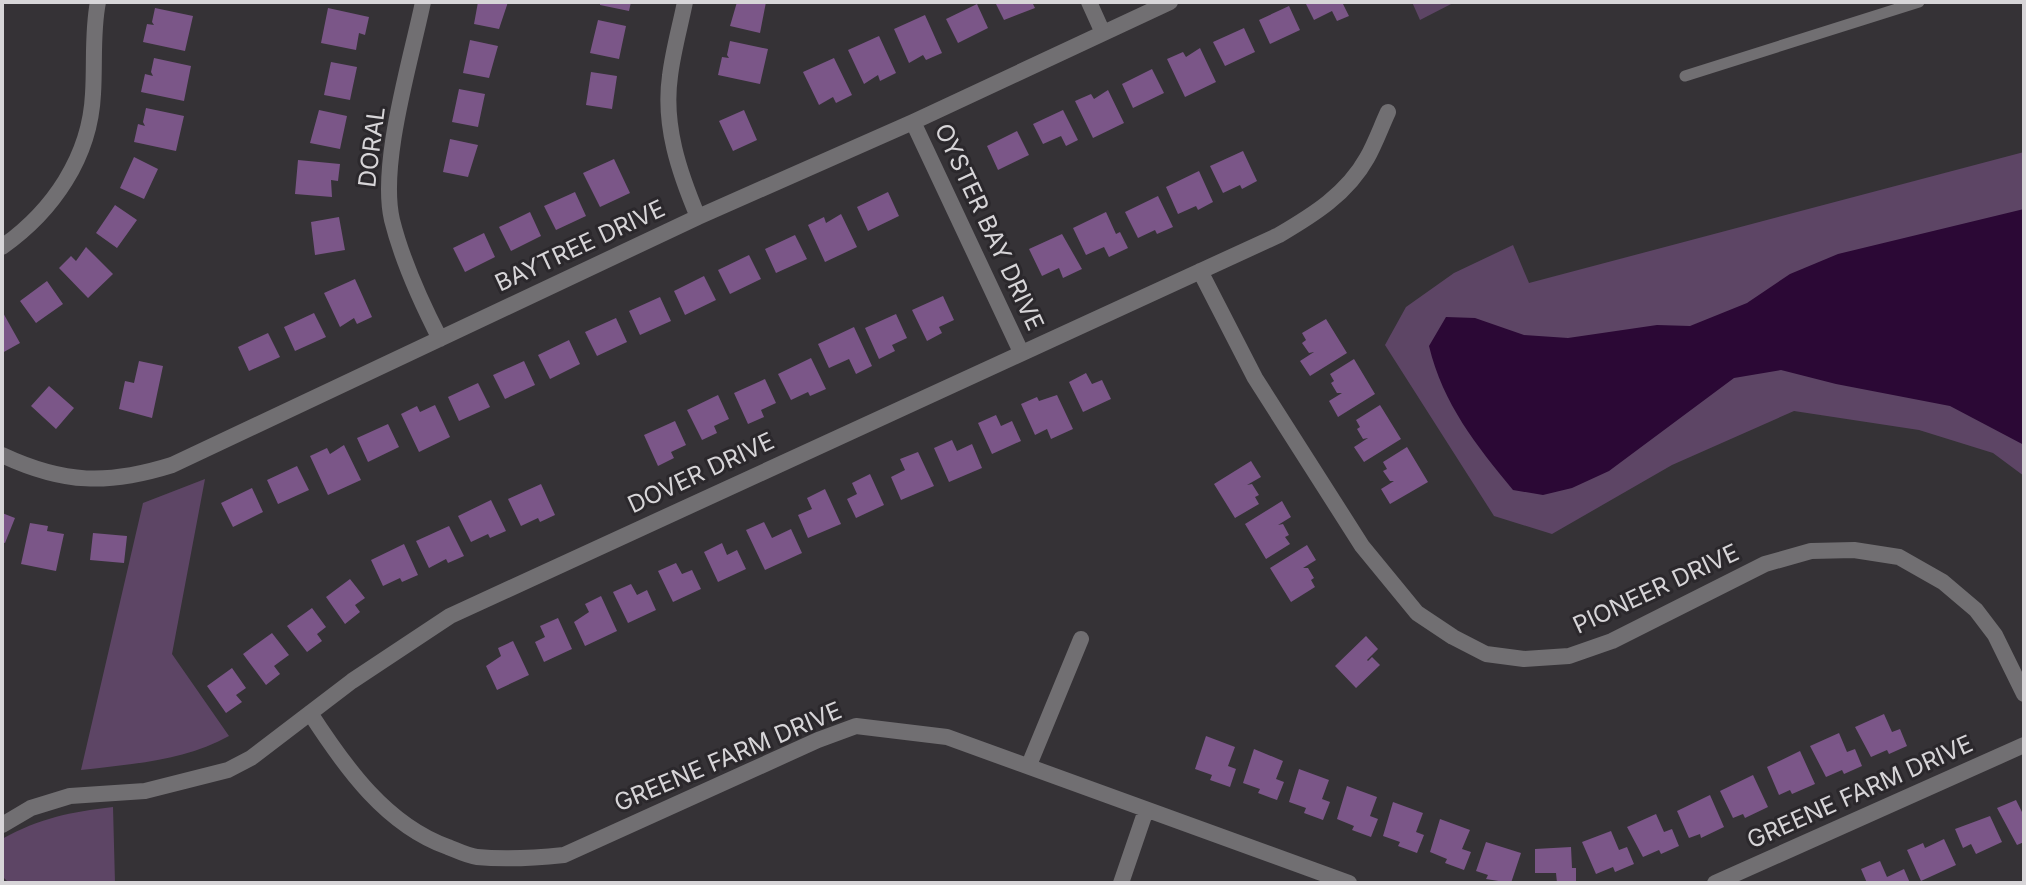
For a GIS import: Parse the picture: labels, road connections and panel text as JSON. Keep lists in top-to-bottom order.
{
  "streets": {
    "street": [
      "DORAL",
      "OYSTER BAY DRIVE",
      "BAYTREE DRIVE",
      "DOVER DRIVE",
      "PIONEER DRIVE",
      "GREENE FARM DRIVE"
    ]
  },
  "crossings": [
    ["DORAL", "BAYTREE DRIVE"],
    ["OYSTER BAY DRIVE", "BAYTREE DRIVE"],
    ["OYSTER BAY DRIVE", "DOVER DRIVE"],
    ["DOVER DRIVE", "PIONEER DRIVE"],
    ["DOVER DRIVE", "GREENE FARM DRIVE"]
  ]
}
